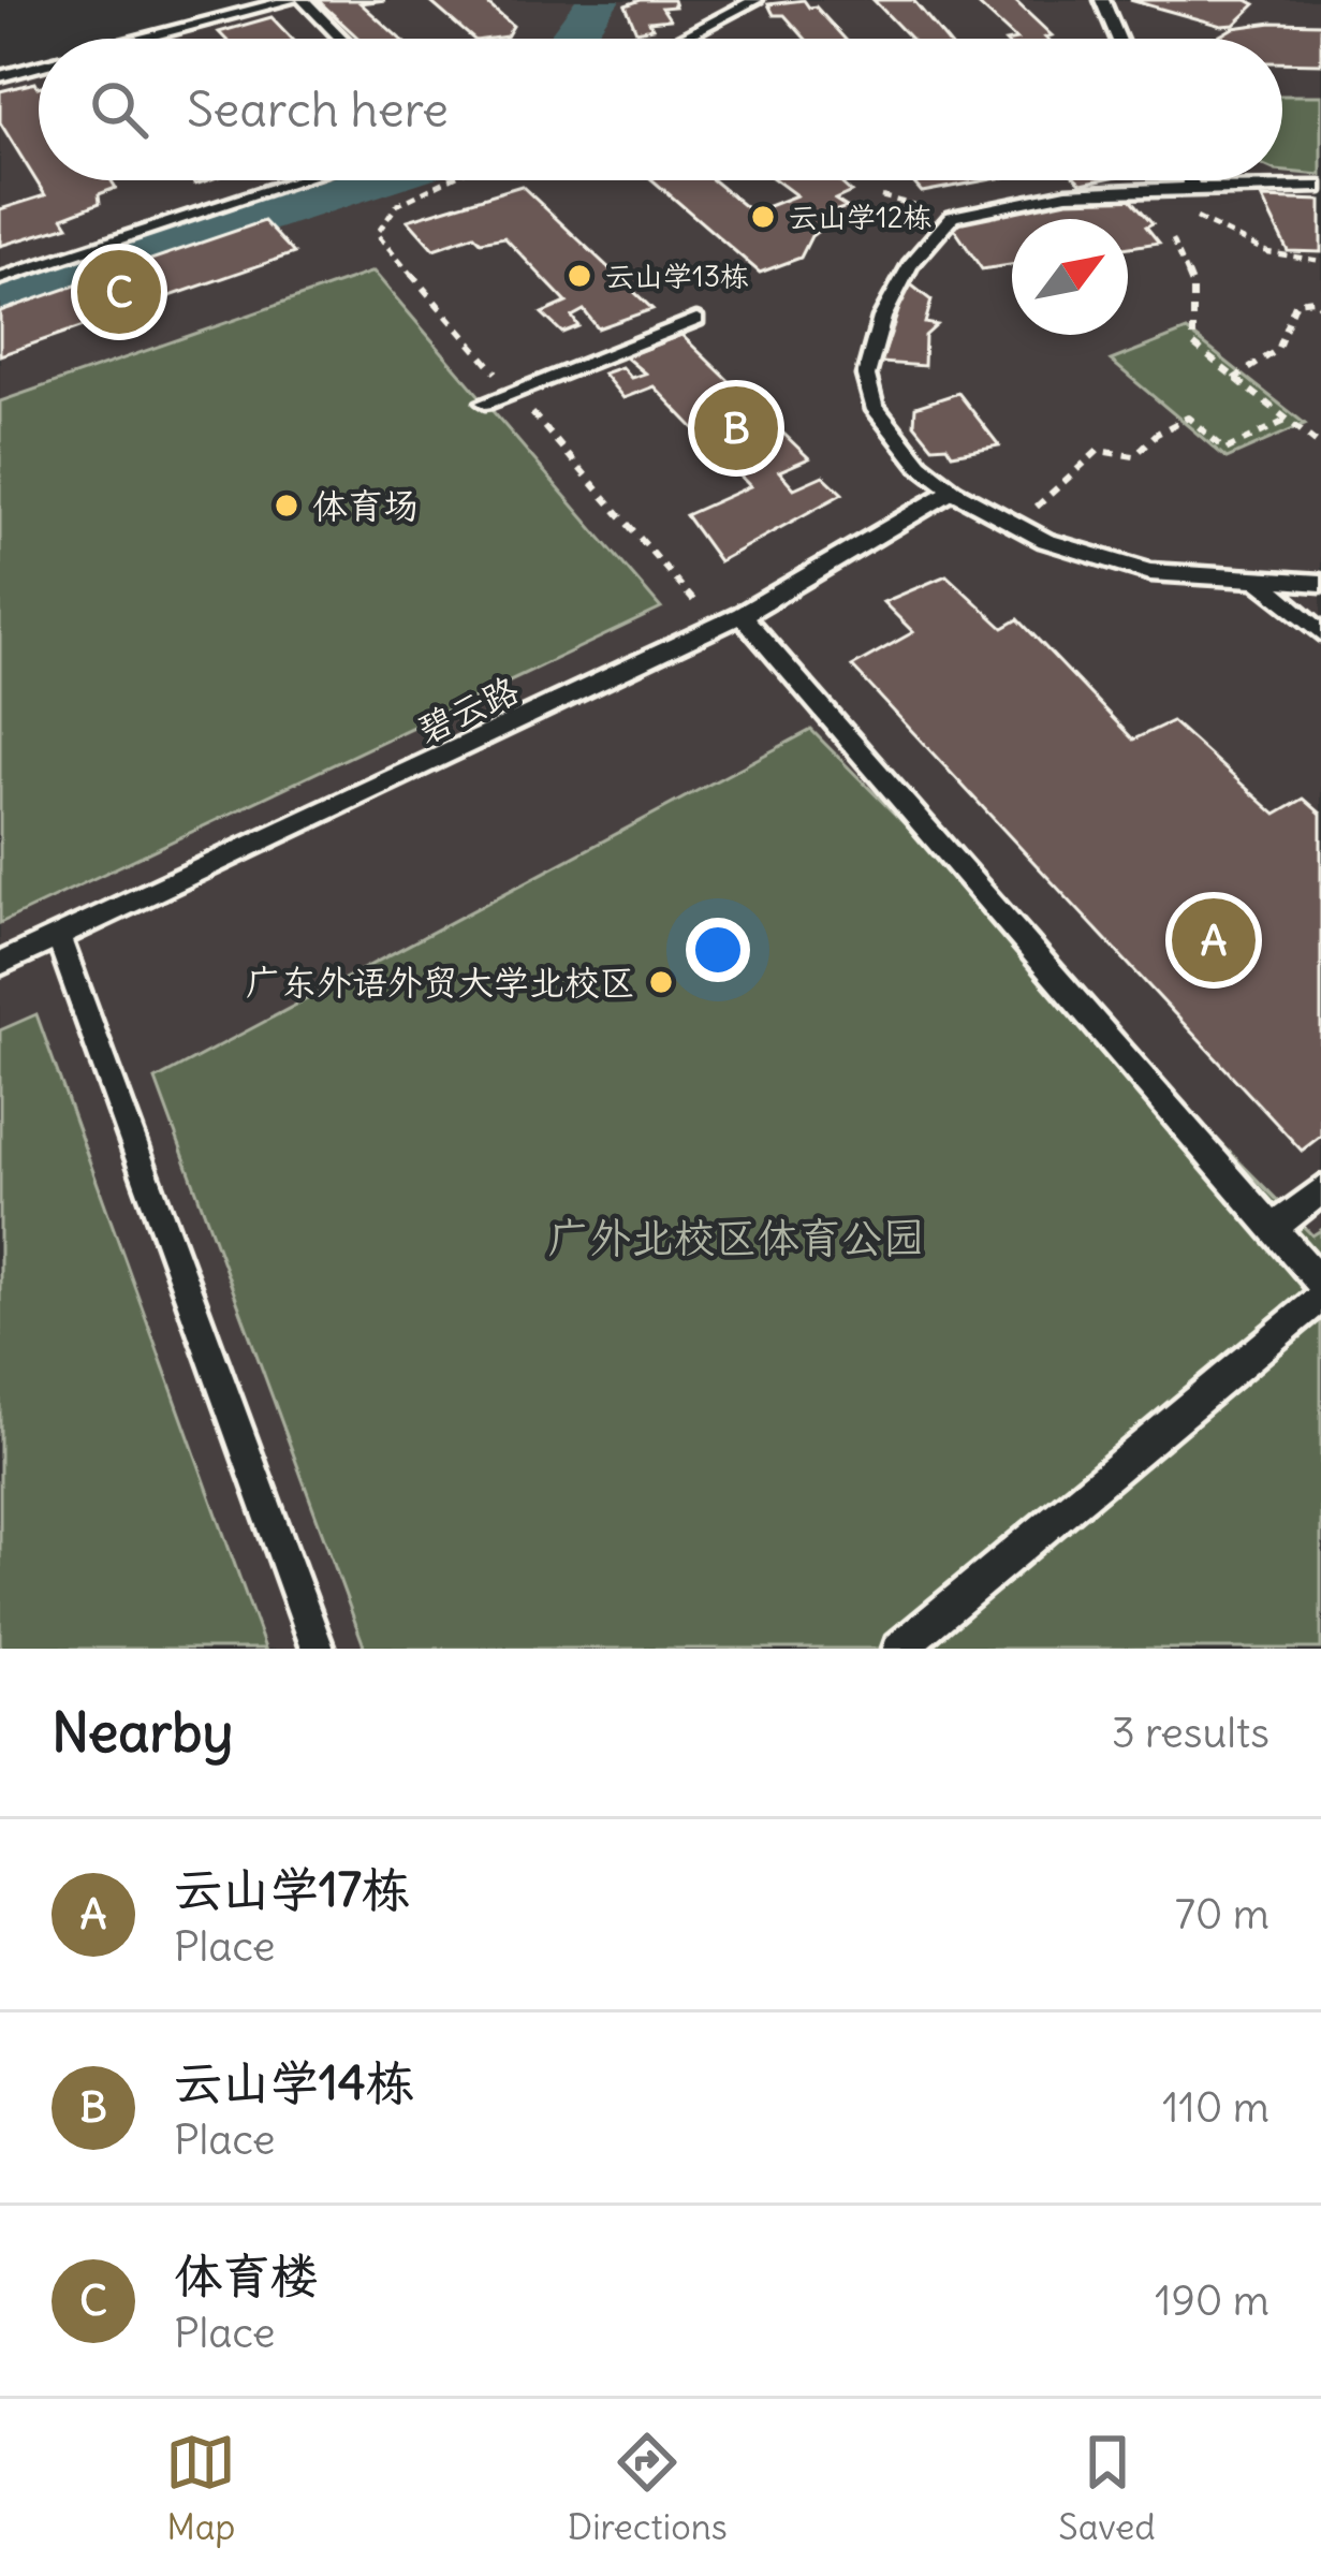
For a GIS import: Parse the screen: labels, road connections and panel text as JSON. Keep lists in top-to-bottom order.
{
  "streets": {
    "lane": ["碧云路"]
  },
  "parks": ["广外北校区体育公园"],
  "places": [
    "云山学12栋",
    "云山学13栋",
    "体育场",
    "广东外语外贸大学北校区"
  ],
  "north": "top right",
  "page": {
    "search": "Search here",
    "pins": ["C", "B", "A"],
    "heading": ["Nearby", "3 results"],
    "list": [
      {
        "mark": "A",
        "name": "云山学17栋",
        "note": "Place",
        "value": "70 m"
      },
      {
        "mark": "B",
        "name": "云山学14栋",
        "note": "Place",
        "value": "110 m"
      },
      {
        "mark": "C",
        "name": "体育楼",
        "note": "Place",
        "value": "190 m"
      }
    ],
    "nav": ["Map", "Directions", "Saved"]
  }
}
